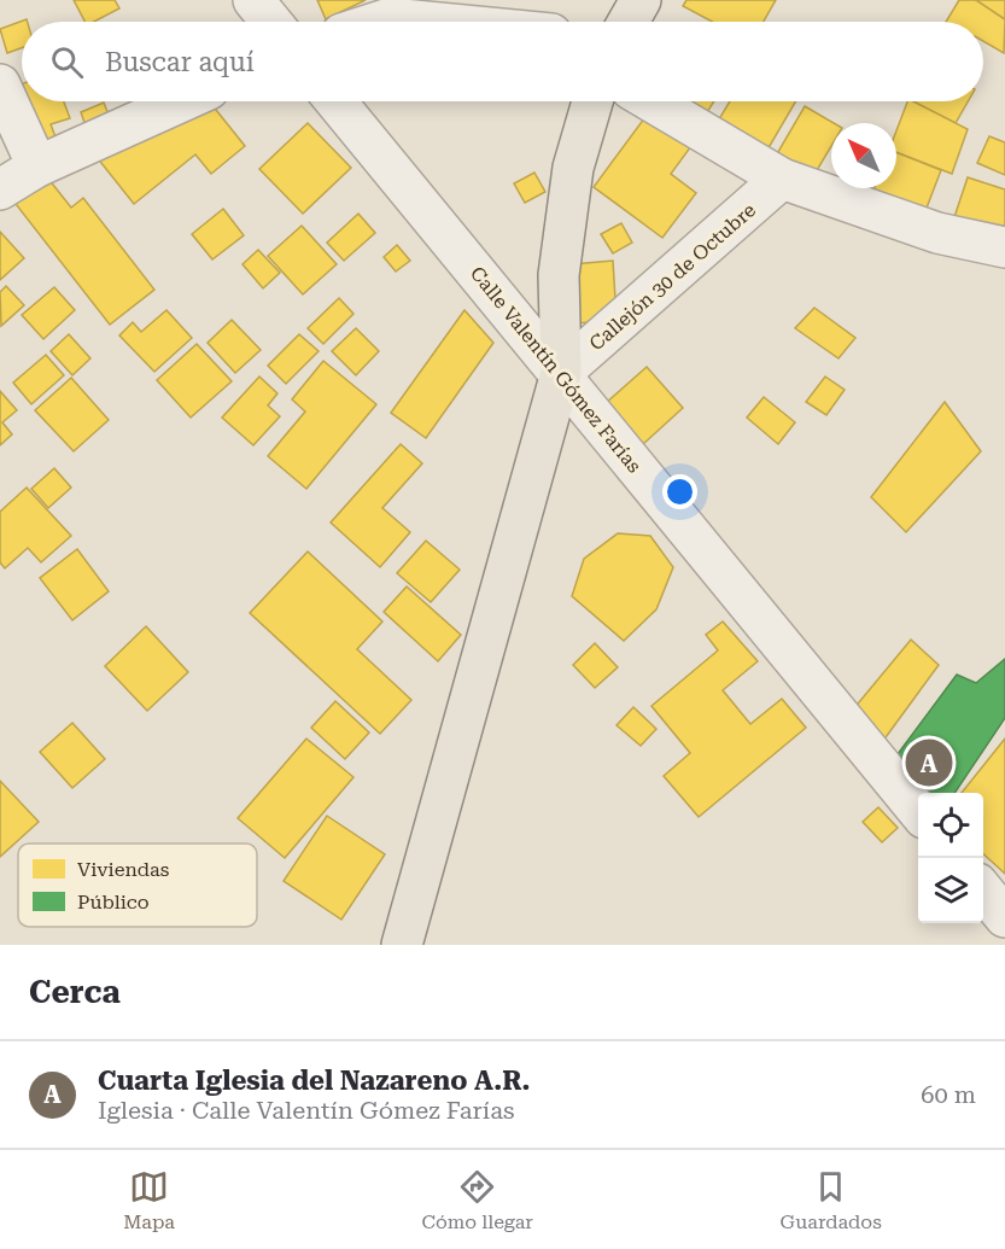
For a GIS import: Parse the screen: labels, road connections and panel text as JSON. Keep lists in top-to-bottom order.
{
  "streets": {
    "street": ["Callejón 30 de Octubre", "Calle Valentín Gómez Farías"]
  },
  "crossings": [
    ["Callejón 30 de Octubre", "Calle Valentín Gómez Farías"]
  ],
  "legend": ["Viviendas", "Público"],
  "north": "top left",
  "page": {
    "search": "Buscar aquí",
    "pins": "A",
    "heading": "Cerca",
    "list": [
      {
        "mark": "A",
        "name": "Cuarta Iglesia del Nazareno A.R.",
        "note": "Iglesia · Calle Valentín Gómez Farías",
        "value": "60 m"
      }
    ],
    "nav": ["Mapa", "Cómo llegar", "Guardados"]
  }
}
